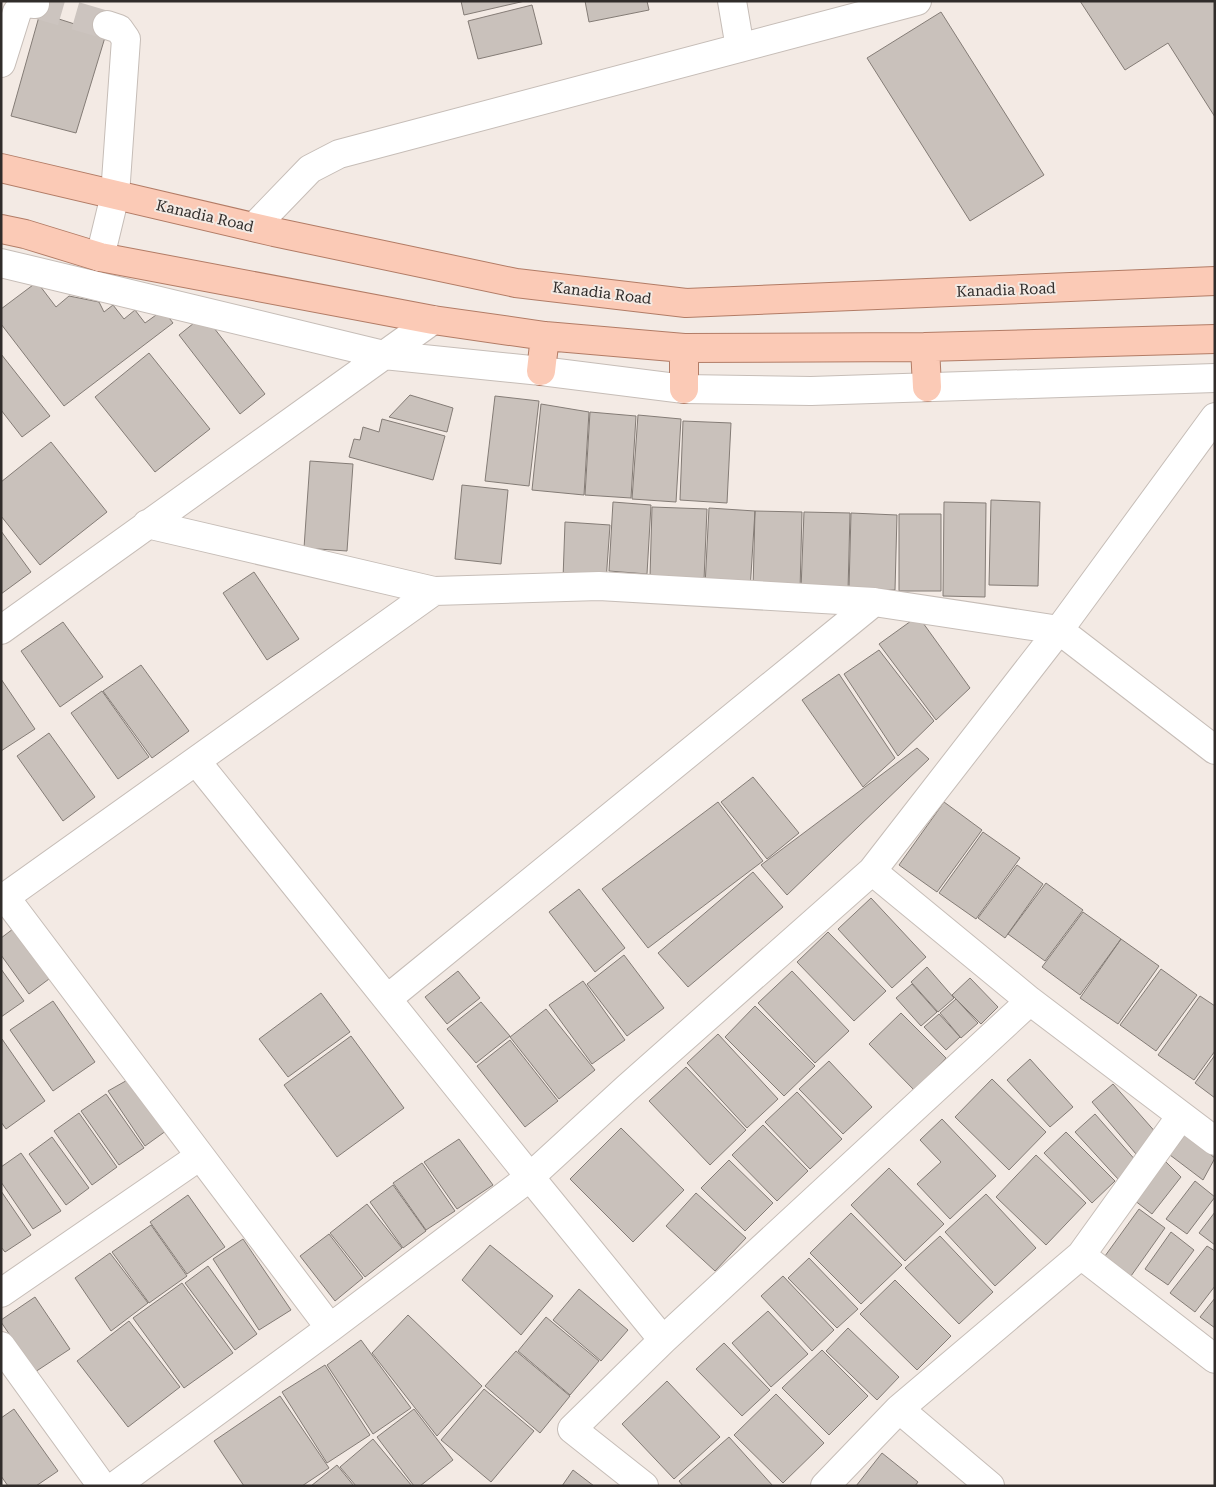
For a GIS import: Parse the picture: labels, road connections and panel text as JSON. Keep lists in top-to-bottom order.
{
  "streets": {
    "main road": ["Kanadia Road"]
  }
}
